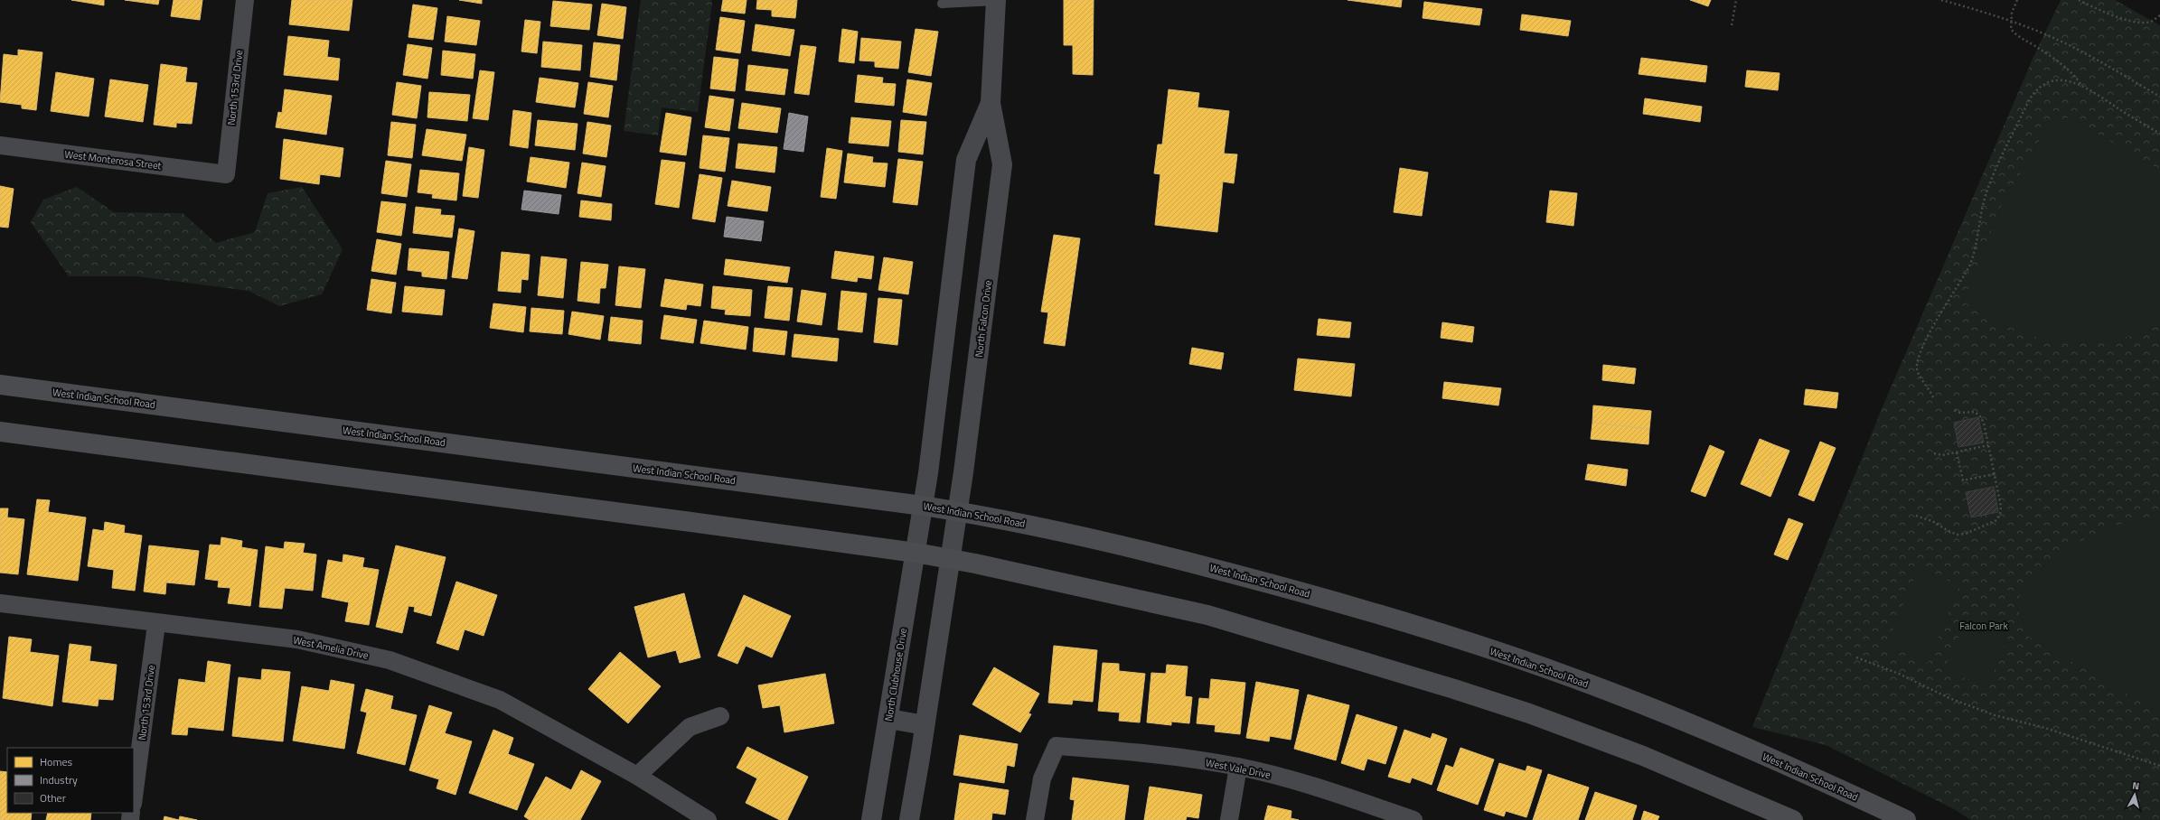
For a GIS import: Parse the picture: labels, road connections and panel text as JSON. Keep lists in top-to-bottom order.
{
  "streets": {
    "main road": ["West Indian School Road"],
    "street": [
      "North 153rd Drive",
      "West Monterosa Street",
      "North Falcon Drive",
      "West Amelia Drive",
      "North Clubhouse Drive",
      "West Vale Drive"
    ]
  },
  "crossings": [
    ["North 153rd Drive", "West Monterosa Street"],
    ["North 153rd Drive", "West Amelia Drive"],
    ["North Falcon Drive", "West Indian School Road"],
    ["North Falcon Drive", "North Clubhouse Drive"]
  ],
  "parks": ["Falcon Park"],
  "legend": ["Homes", "Industry", "Other"],
  "north": "top"
}
